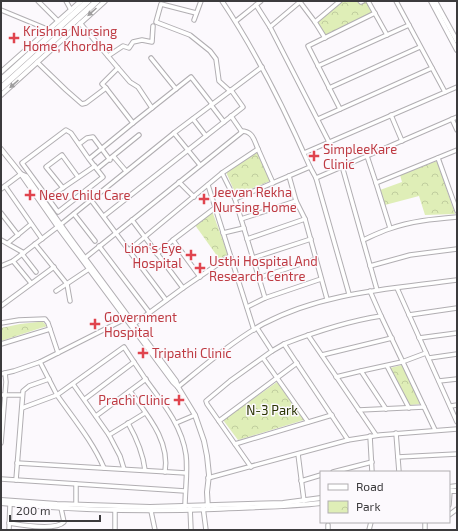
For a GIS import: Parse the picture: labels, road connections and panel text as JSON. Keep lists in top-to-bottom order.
{
  "parks": ["N-3 Park"],
  "places": {
    "health": [
      "Krishna Nursing Home, Khordha",
      "SimpleeKare Clinic",
      "Neev Child Care",
      "Jeevan Rekha Nursing Home",
      "Lion's Eye Hospital",
      "Usthi Hospital And Research Centre",
      "Government Hospital",
      "Tripathi Clinic",
      "Prachi Clinic"
    ]
  },
  "legend": ["Road", "Park"],
  "scale_bar": "200 m"
}
